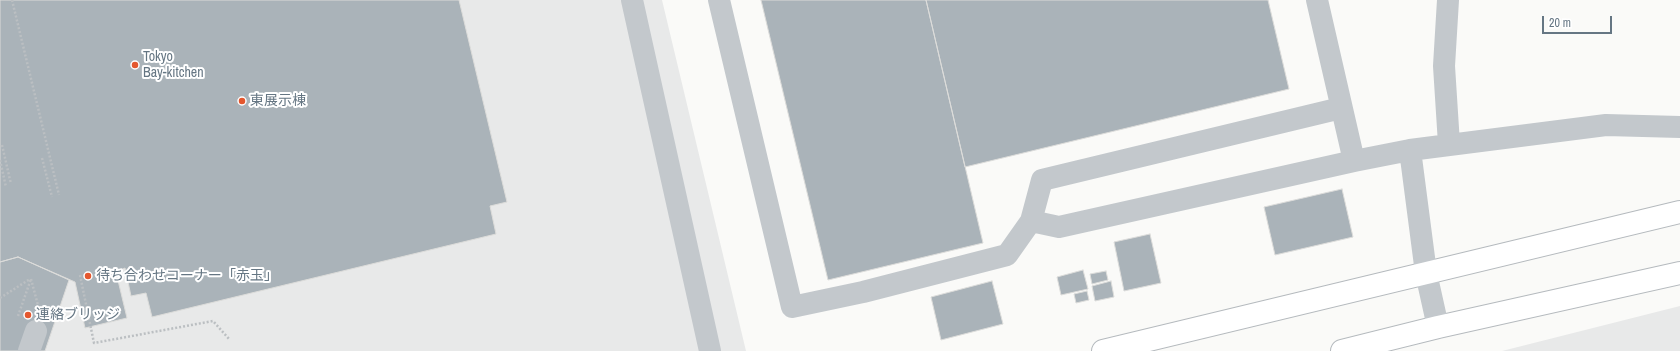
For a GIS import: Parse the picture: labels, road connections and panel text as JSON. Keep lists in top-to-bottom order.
{
  "places": [
    "Tokyo Bay-kitchen",
    "東展示棟",
    "待ち合わせコーナー「赤玉」",
    "連絡ブリッジ"
  ],
  "scale_bar": "20 m"
}
